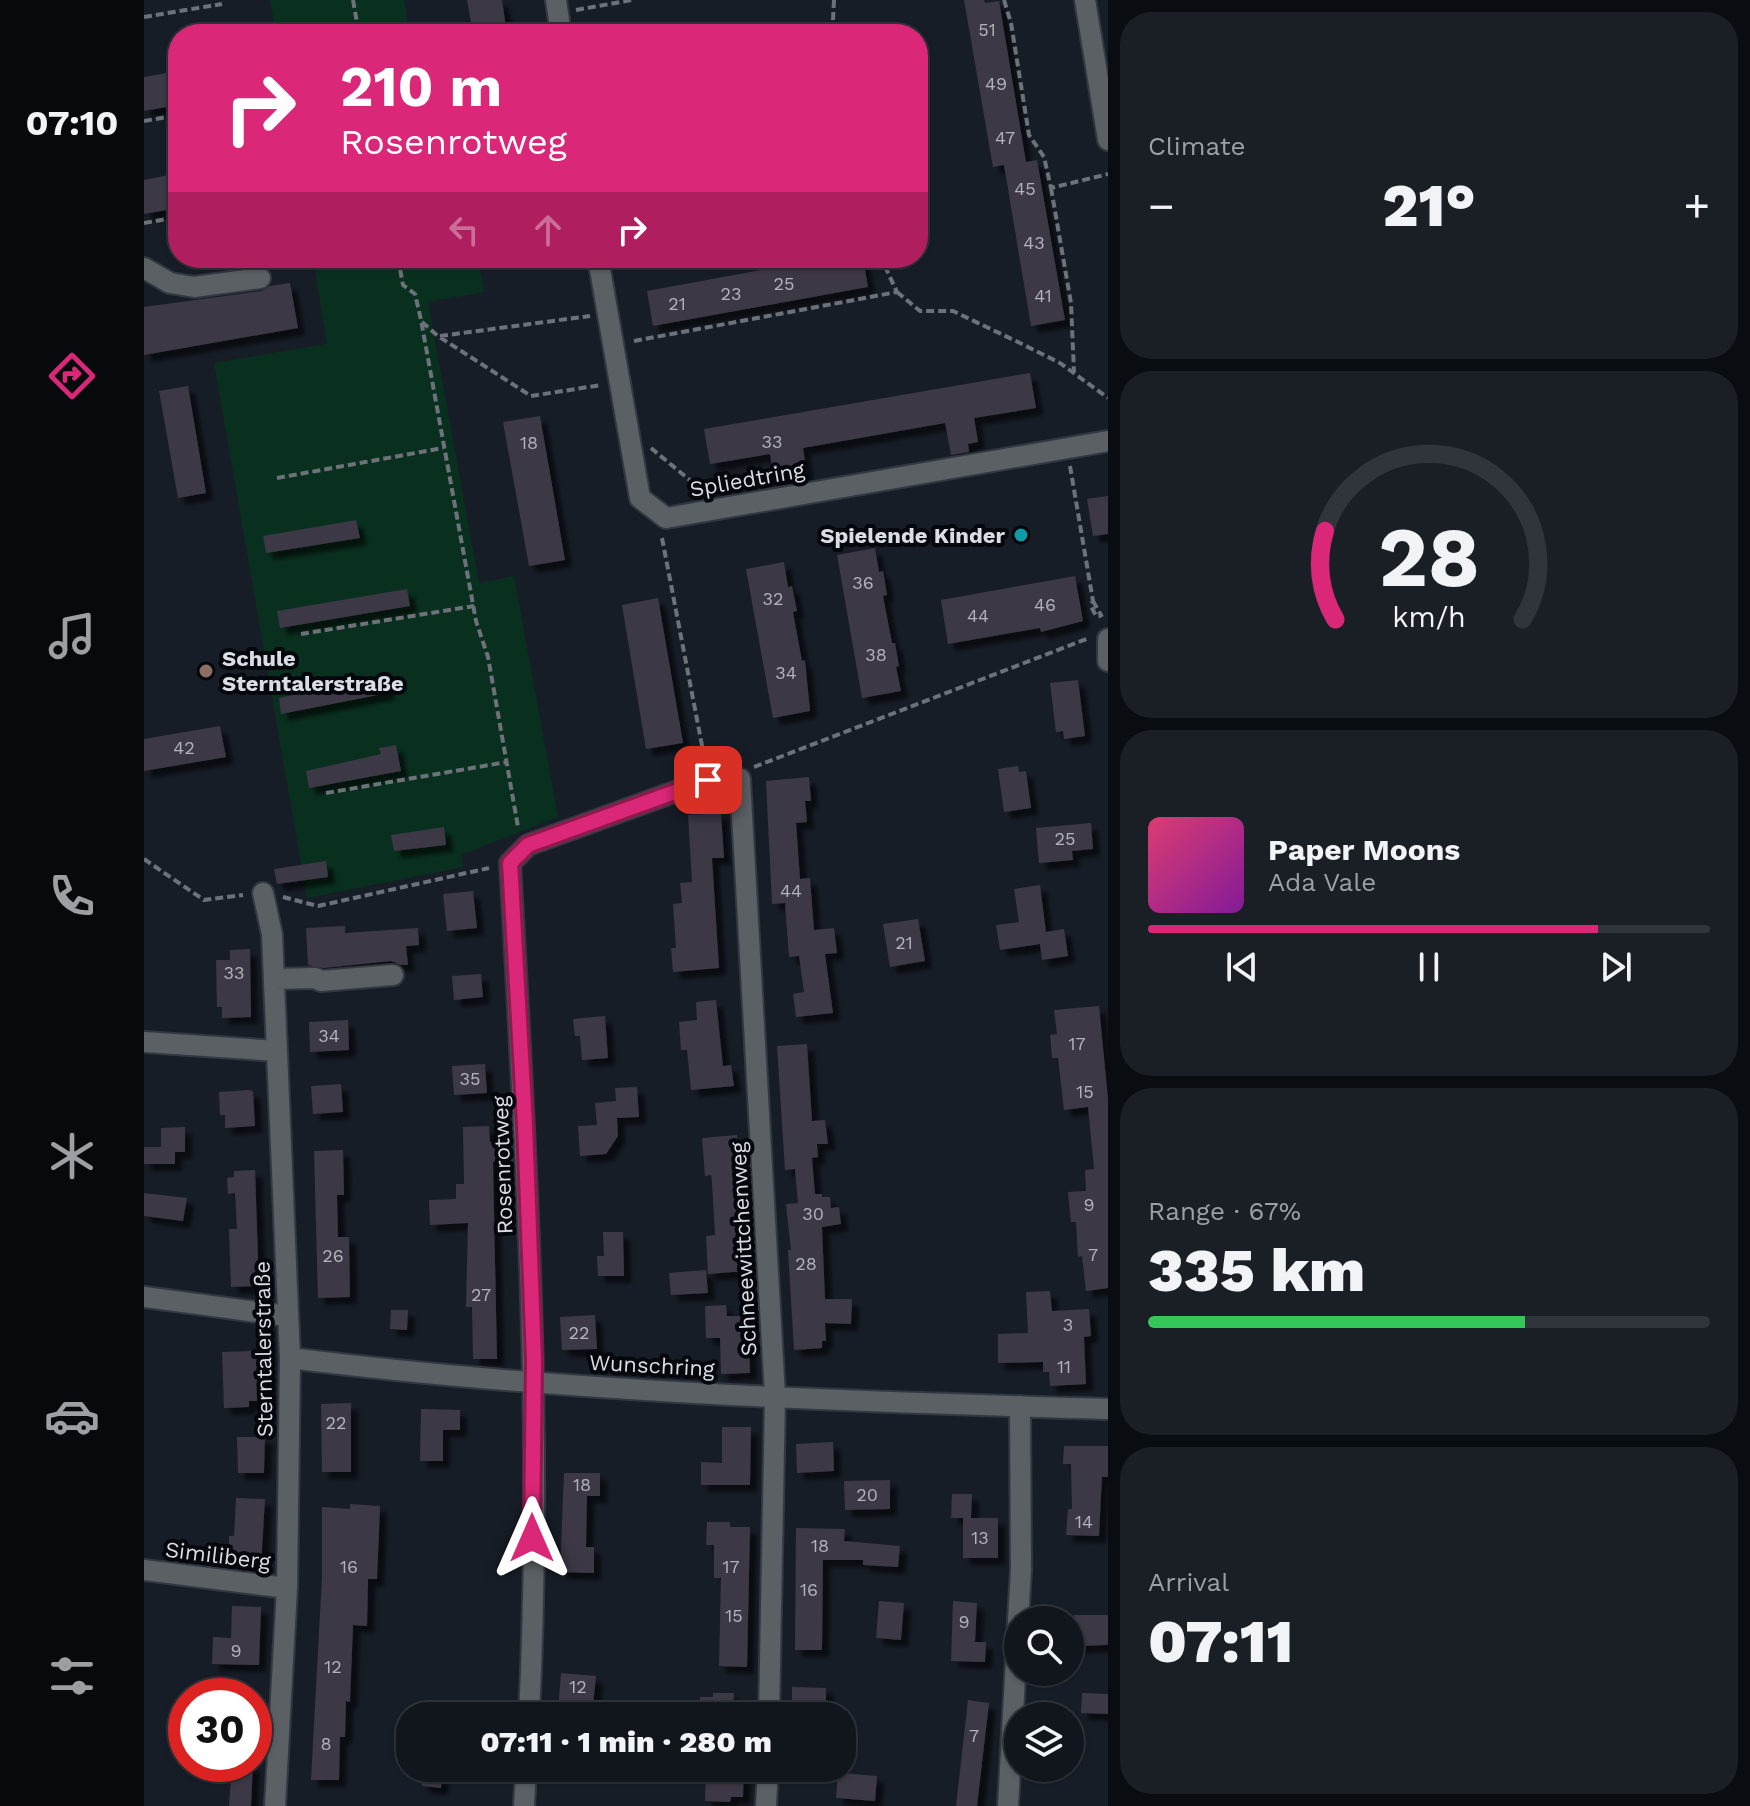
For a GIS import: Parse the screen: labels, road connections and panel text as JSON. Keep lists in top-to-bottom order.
{
  "streets": {
    "street": [
      "Spliedtring",
      "Rosenrotweg",
      "Schneewittchenweg",
      "Sterntalerstraße",
      "Wunschring",
      "Similiberg"
    ]
  },
  "crossings": [
    ["Rosenrotweg", "Wunschring"],
    ["Schneewittchenweg", "Wunschring"],
    ["Sterntalerstraße", "Wunschring"],
    ["Sterntalerstraße", "Similiberg"]
  ],
  "places": ["Spielende Kinder", "Schule Sterntalerstraße"],
  "house_numbers": [
    "51",
    "49",
    "47",
    "45",
    "43",
    "25",
    "23",
    "41",
    "21",
    "33",
    "18",
    "36",
    "32",
    "46",
    "44",
    "38",
    "34",
    "42",
    "25",
    "44",
    "21",
    "33",
    "34",
    "17",
    "35",
    "15",
    "9",
    "30",
    "7",
    "26",
    "28",
    "27",
    "3",
    "22",
    "11",
    "22",
    "18",
    "20",
    "14",
    "13",
    "18",
    "16",
    "17",
    "16",
    "15",
    "9",
    "9",
    "12",
    "12",
    "7",
    "8"
  ],
  "page": {
    "tabs": "07:10",
    "tile": [
      "Climate",
      ["Range · 67%", "335 km"],
      ["Arrival", "07:11"]
    ],
    "turn": ["210 m", "Rosenrotweg"],
    "heat": ["−", "21°", "+"],
    "song": ["Paper Moons", "Ada Vale"],
    "limit": "30",
    "trip": "07:11 · 1 min · 280 m",
    "gauge": ["28", "km/h"]
  }
}
